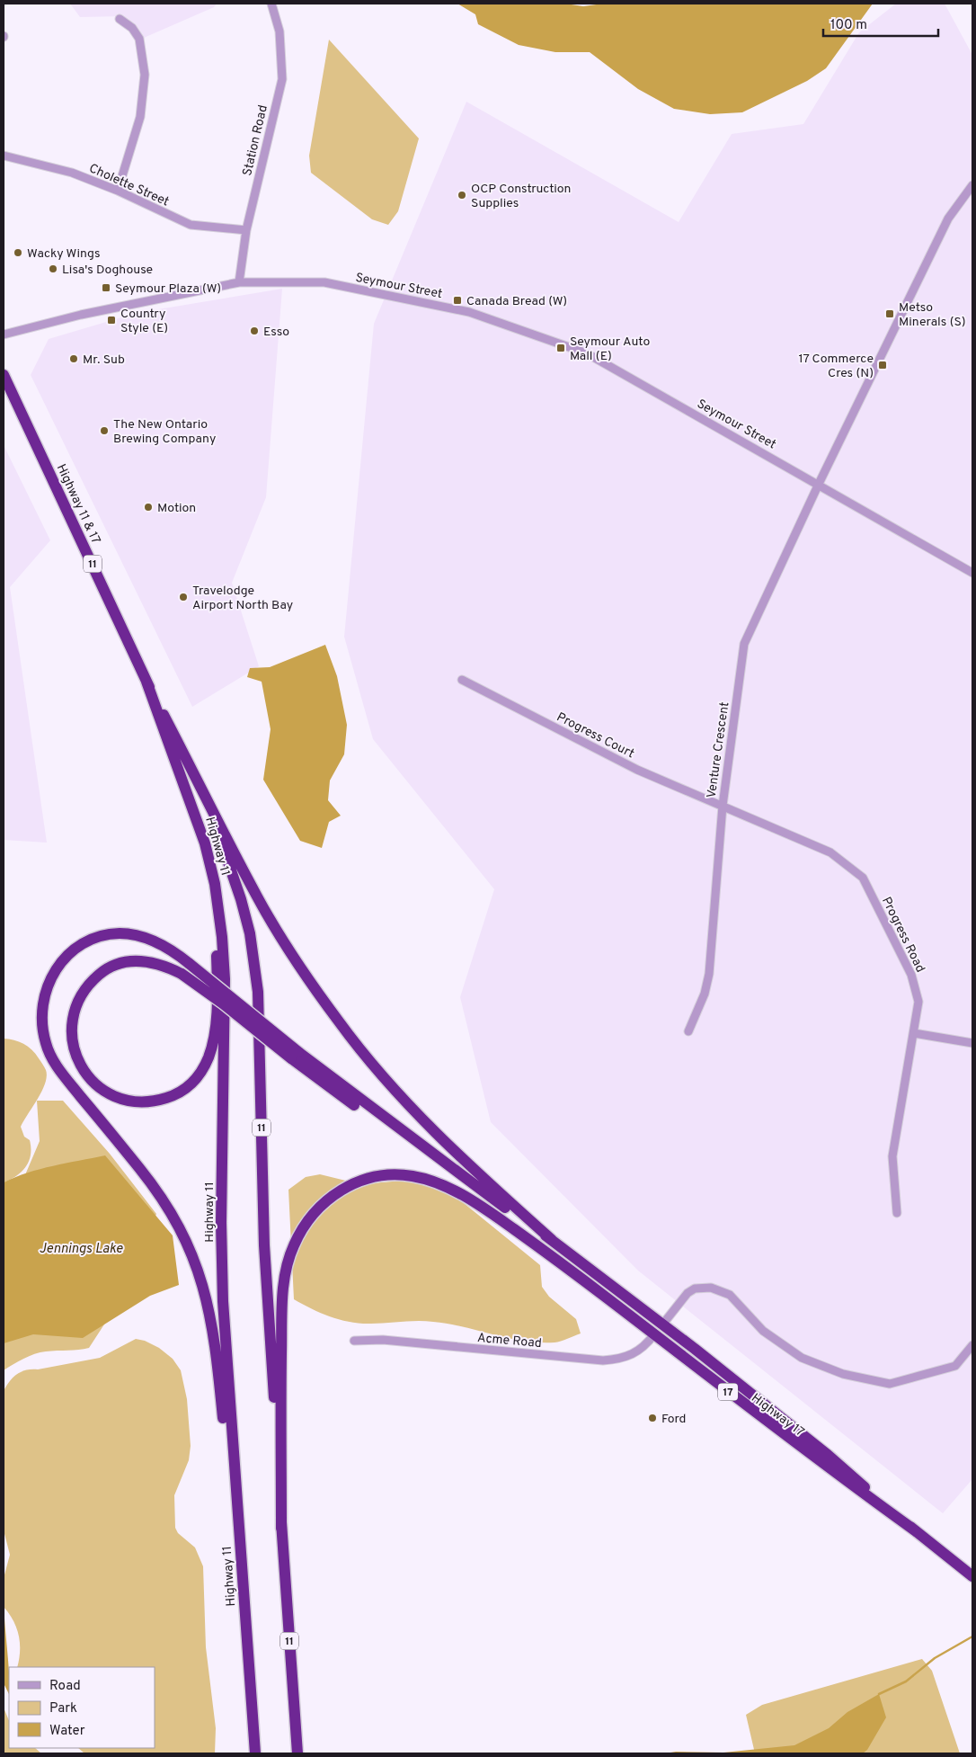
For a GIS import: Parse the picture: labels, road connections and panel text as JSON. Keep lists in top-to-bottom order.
{
  "streets": {
    "highway": [
      "Highway 11 & 17",
      "11",
      "Highway 11",
      "17",
      "Highway 17"
    ],
    "street": [
      "Station Road",
      "Cholette Street",
      "Seymour Street",
      "Progress Court",
      "Venture Crescent",
      "Progress Road",
      "Acme Road"
    ]
  },
  "crossings": [
    ["Station Road", "Cholette Street"],
    ["Station Road", "Seymour Street"],
    ["Seymour Street", "Venture Crescent"],
    ["Highway 11 & 17", "Highway 11"],
    ["Progress Court", "Venture Crescent"],
    ["Progress Court", "Progress Road"],
    ["Venture Crescent", "Progress Road"],
    ["Acme Road", "Highway 17"]
  ],
  "water": ["Jennings Lake"],
  "places": {
    "other": [
      "OCP Construction Supplies",
      "Wacky Wings",
      "Lisa's Doghouse",
      "Esso",
      "Mr. Sub",
      "The New Ontario Brewing Company",
      "Motion",
      "Travelodge Airport North Bay",
      "Ford"
    ],
    "transit": [
      "Seymour Plaza (W)",
      "Canada Bread (W)",
      "Metso Minerals (S)",
      "Country Style (E)",
      "Seymour Auto Mall (E)",
      "17 Commerce Cres (N)"
    ]
  },
  "legend": ["Road", "Park", "Water"],
  "scale_bar": "100 m"
}
